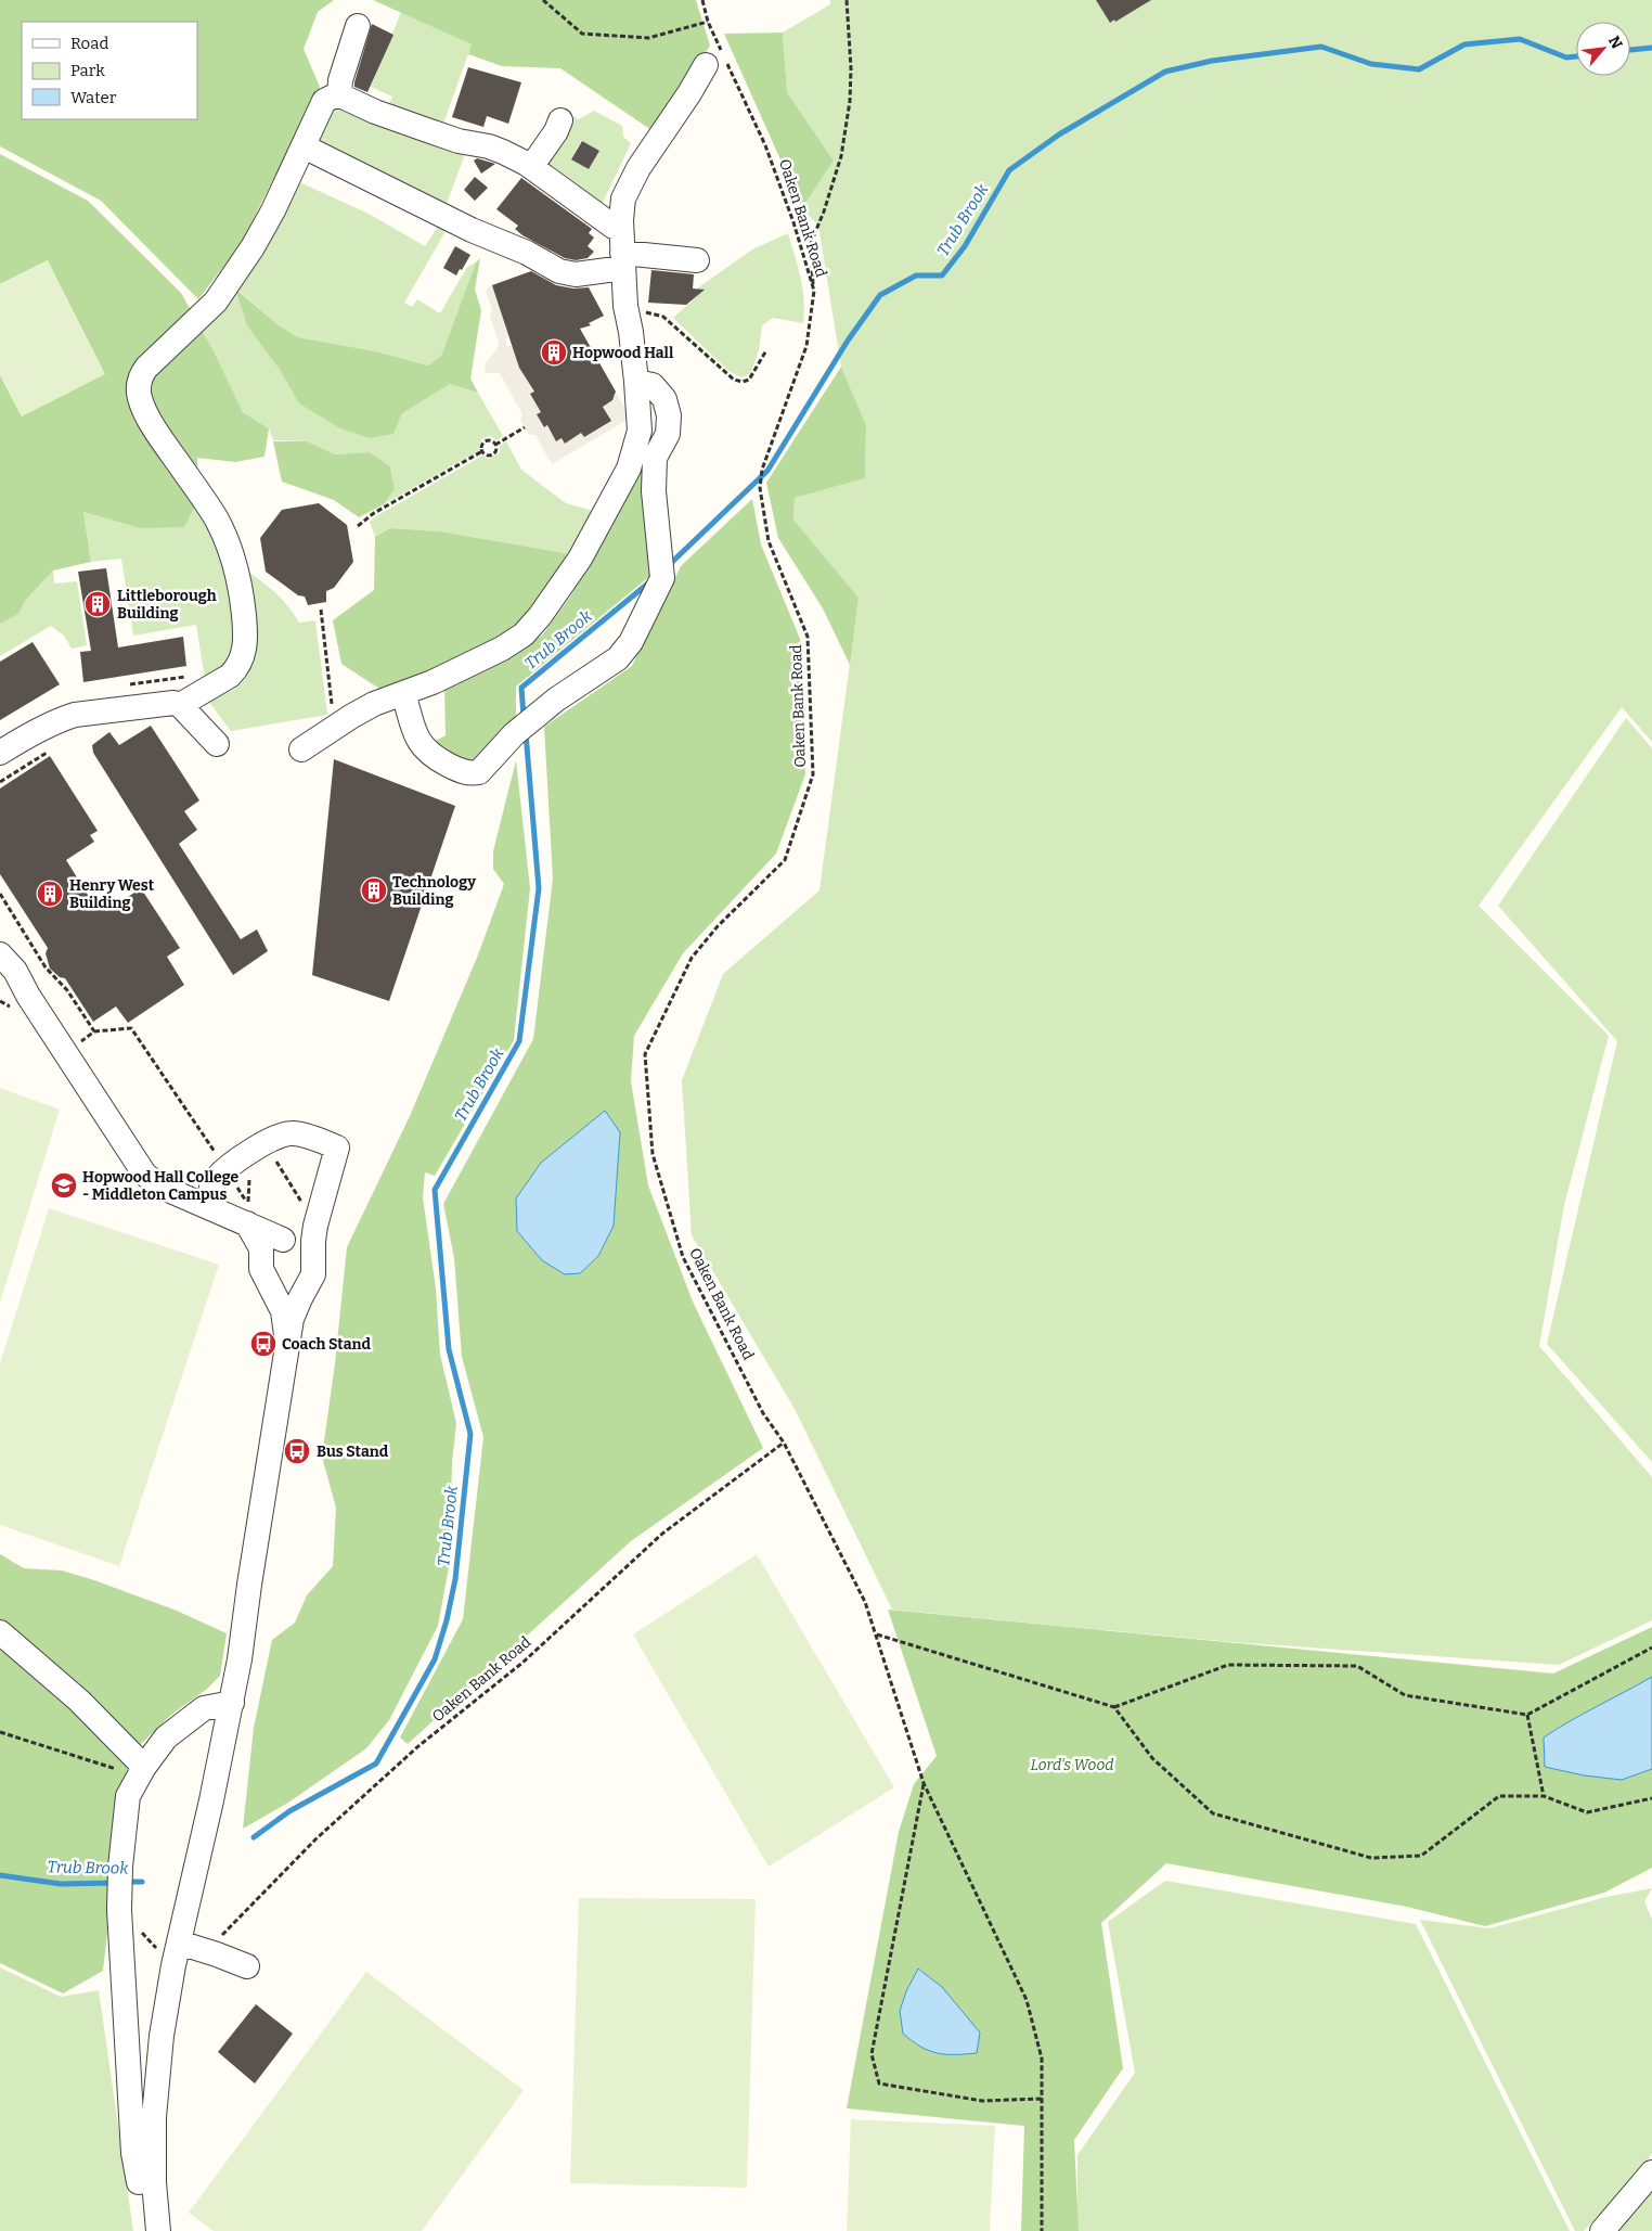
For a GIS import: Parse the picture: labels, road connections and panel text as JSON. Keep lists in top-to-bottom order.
{
  "streets": {
    "path": ["Oaken Bank Road"]
  },
  "water": ["Trub Brook"],
  "parks": ["Lord's Wood"],
  "places": {
    "building": [
      "Hopwood Hall",
      "Littleborough Building",
      "Technology Building",
      "Henry West Building"
    ],
    "school or university": ["Hopwood Hall College - Middleton Campus"],
    "bus stop": ["Coach Stand", "Bus Stand"]
  },
  "legend": ["Road", "Park", "Water"],
  "north": "top right"
}
